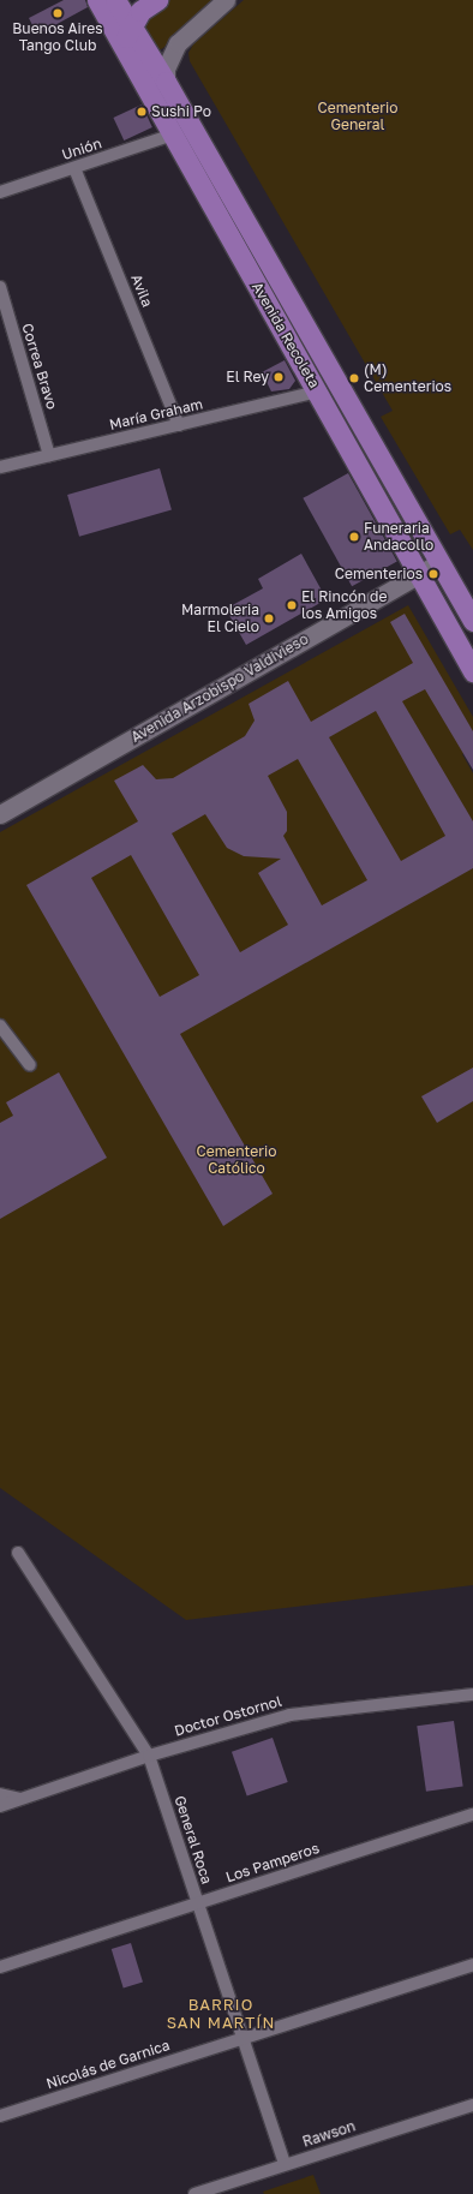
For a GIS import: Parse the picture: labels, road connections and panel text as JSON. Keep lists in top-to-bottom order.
{
  "streets": {
    "main road": ["Avenida Recoleta", "Avenida Arzobispo Valdivieso"],
    "street": [
      "Unión",
      "Avila",
      "Correa Bravo",
      "María Graham",
      "Doctor Ostornol",
      "General Roca",
      "Los Pamperos",
      "Nicolás de Garnica",
      "Rawson"
    ]
  },
  "crossings": [
    ["Unión", "Avila"],
    ["Unión", "Avenida Recoleta"],
    ["Avila", "María Graham"],
    ["Avenida Recoleta", "María Graham"],
    ["Avenida Recoleta", "Avenida Arzobispo Valdivieso"],
    ["Correa Bravo", "María Graham"],
    ["Doctor Ostornol", "General Roca"],
    ["General Roca", "Los Pamperos"],
    ["General Roca", "Nicolás de Garnica"],
    ["General Roca", "Rawson"]
  ],
  "districts": ["BARRIO SAN MARTÍN"],
  "parks": ["Cementerio General", "Cementerio Católico"],
  "places": [
    "Buenos Aires Tango Club",
    "Sushi Po",
    "El Rey",
    "(M) Cementerios",
    "Funeraria Andacollo",
    "Cementerios",
    "El Rincón de los Amigos",
    "Marmoleria El Cielo"
  ]
}
